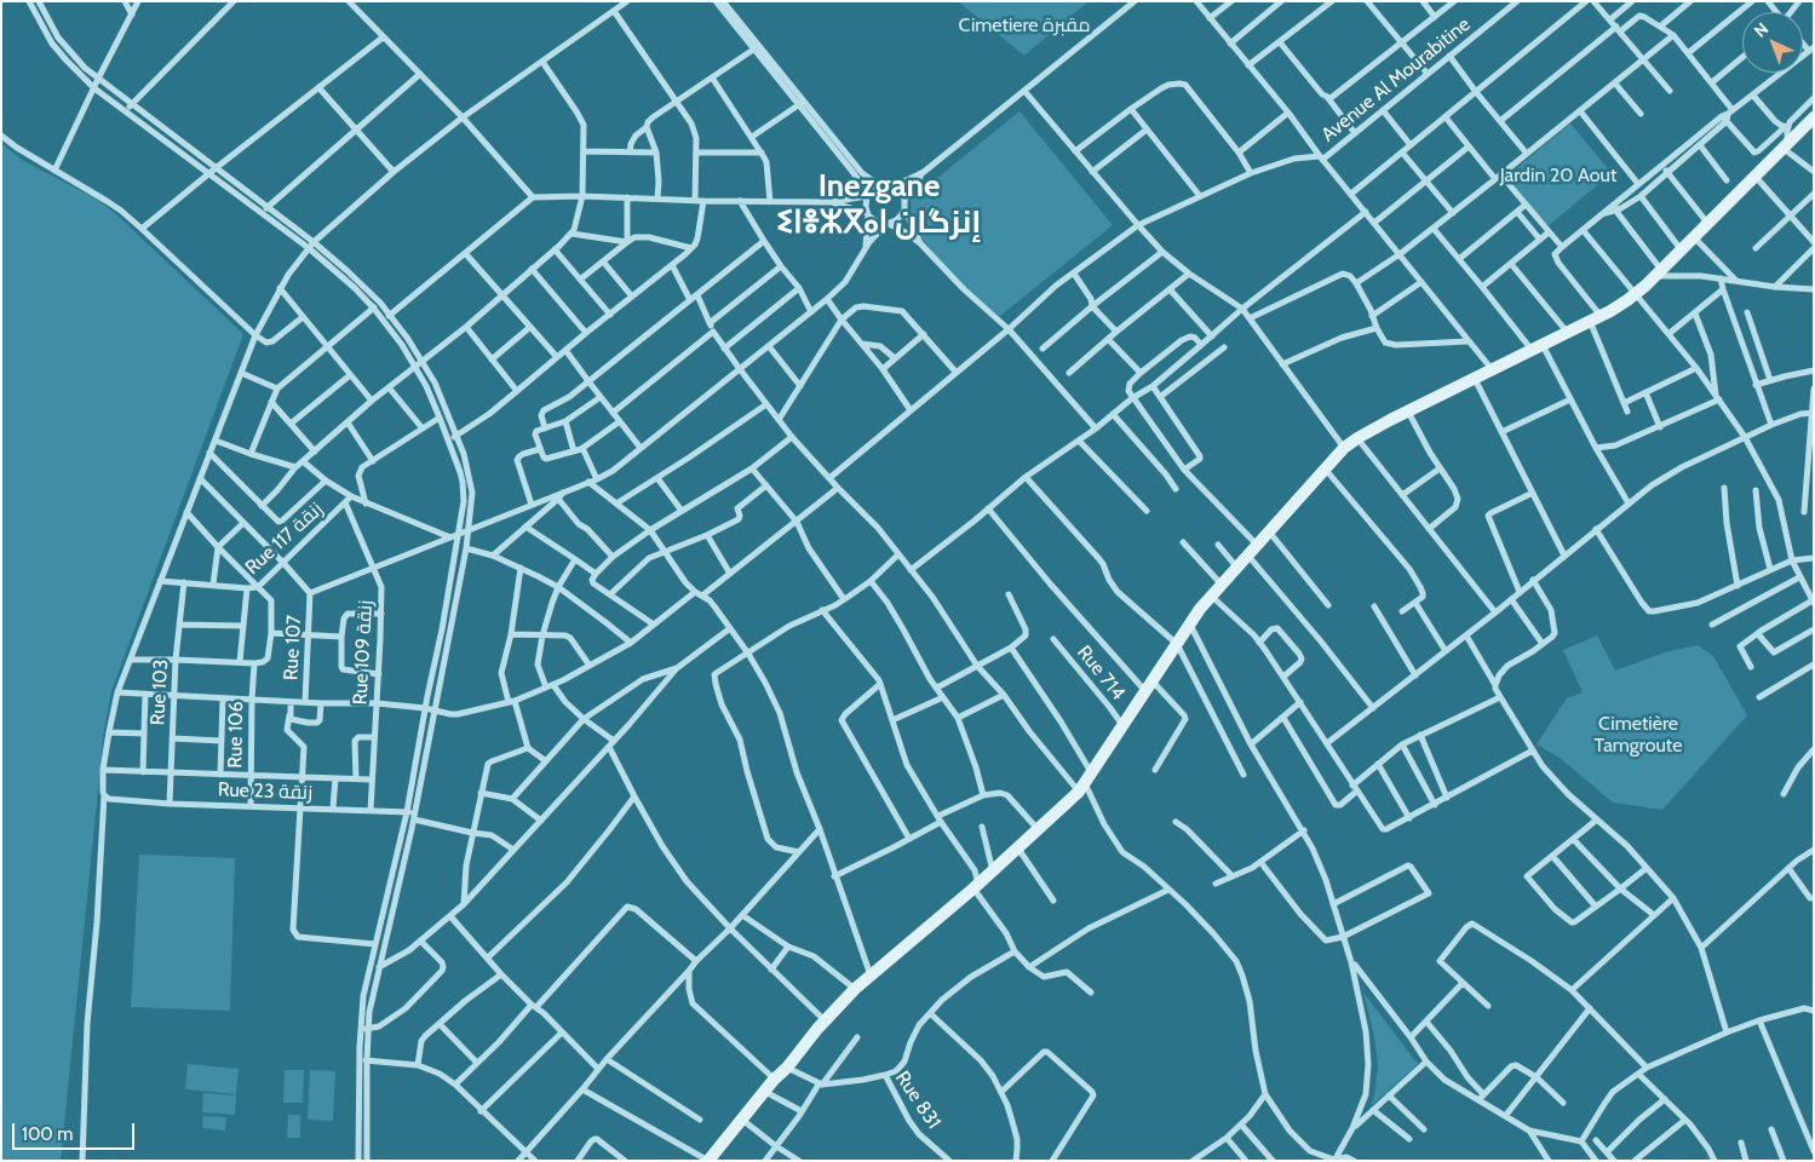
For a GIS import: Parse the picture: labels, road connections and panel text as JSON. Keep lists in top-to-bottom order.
{
  "streets": {
    "street": [
      "Avenue Al Mourabitine",
      "Rue 117 زنقة",
      "Rue 107",
      "Rue 109 زنقة",
      "Rue 714",
      "Rue 103",
      "Rue 106",
      "Rue 23 زنقة",
      "Rue 831"
    ]
  },
  "crossings": [
    ["Rue 117 زنقة", "Rue 109 زنقة"],
    ["Rue 117 زنقة", "Rue 103"],
    ["Rue 109 زنقة", "Rue 23 زنقة"],
    ["Rue 103", "Rue 23 زنقة"],
    ["Rue 106", "Rue 23 زنقة"]
  ],
  "districts": ["Inezgane ⵉⵏⴻⵣⴳⴰⵏ إنزگان"],
  "parks": ["Cimetiere مقبرة", "Jardin 20 Aout", "Cimetière Tamgroute"],
  "scale_bar": "100 m",
  "north": "top left"
}
